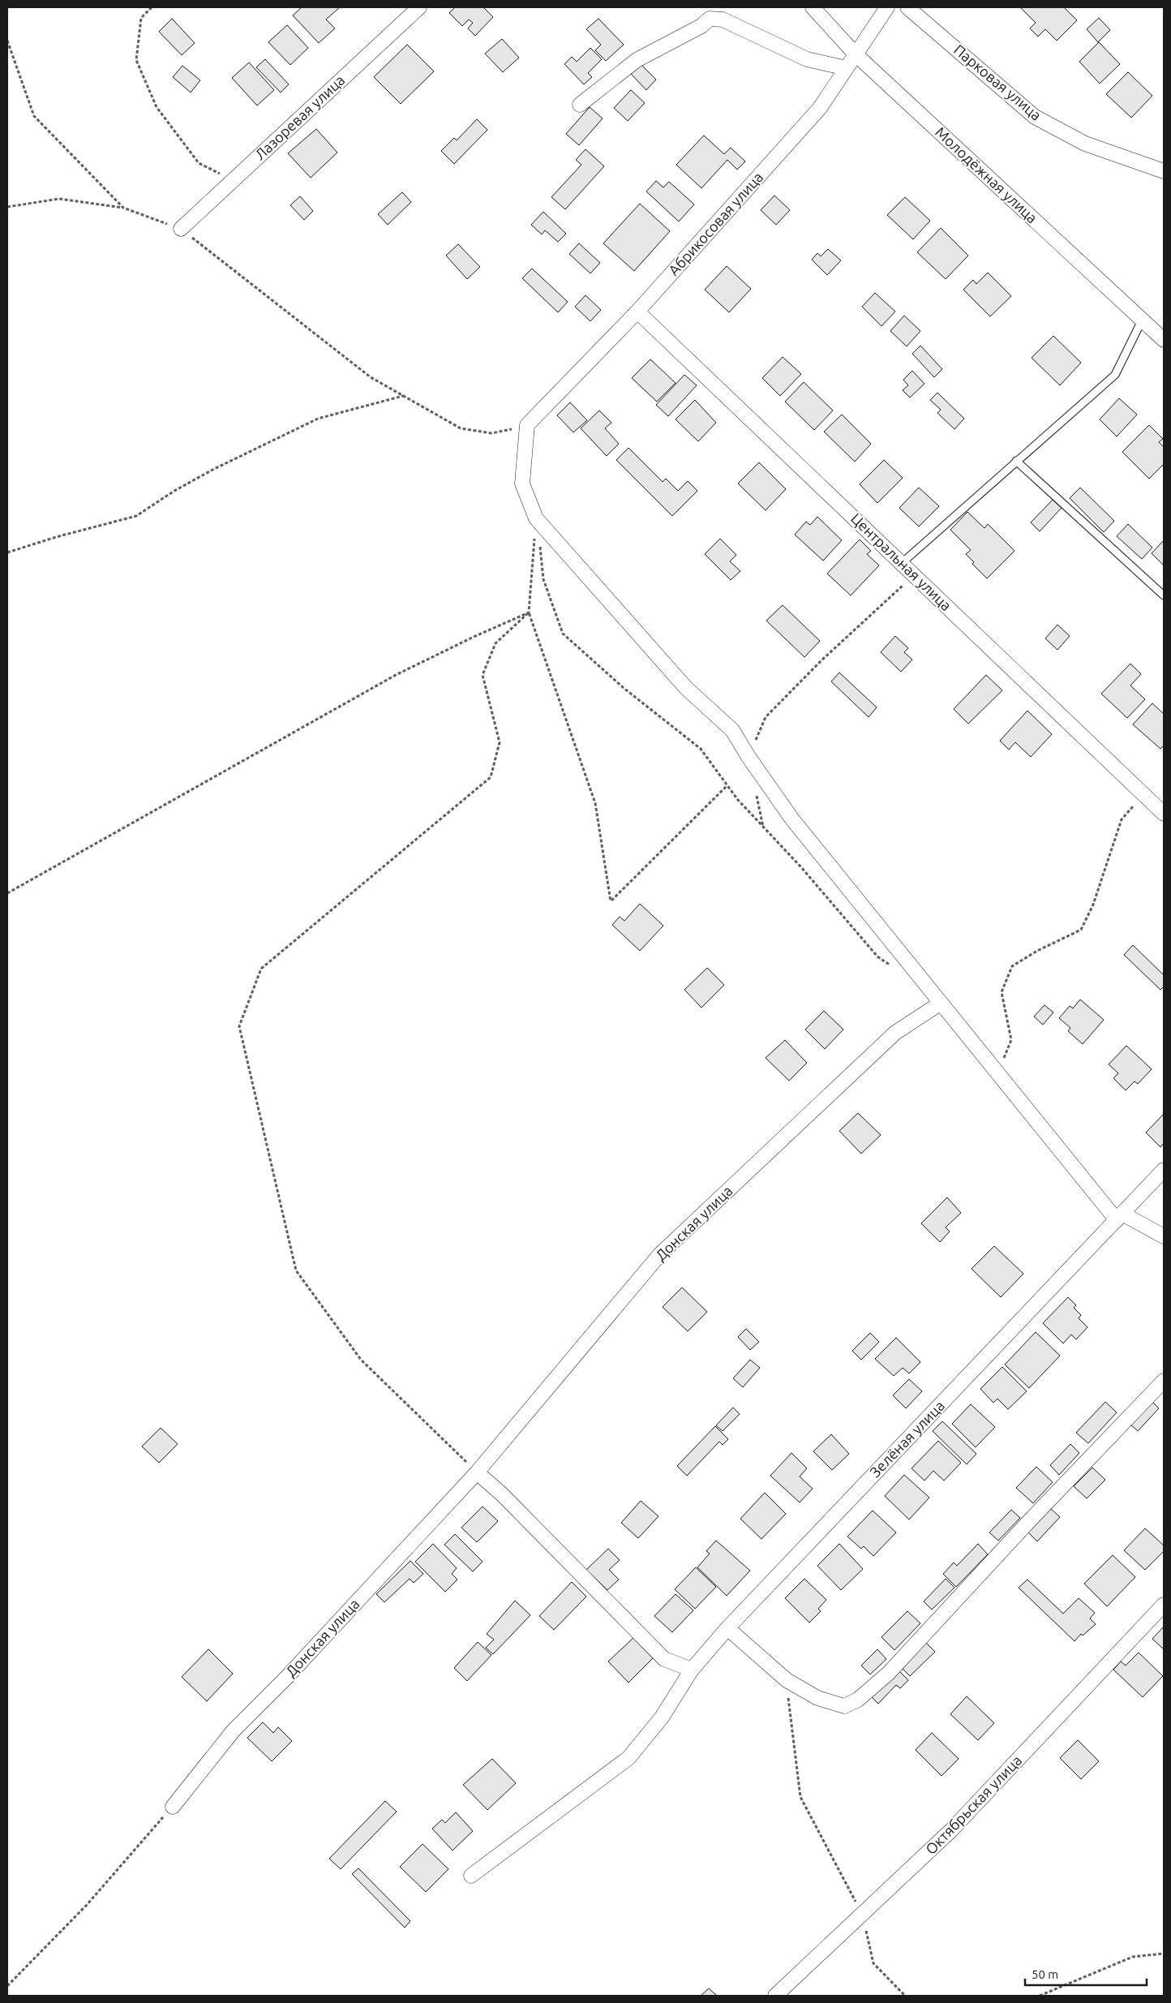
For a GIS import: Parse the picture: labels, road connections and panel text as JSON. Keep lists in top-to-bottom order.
{
  "streets": {
    "street": [
      "Парковая улица",
      "Лазоревая улица",
      "Молодёжная улица",
      "Абрикосовая улица",
      "Центральная улица",
      "Донская улица",
      "Зелёная улица",
      "Октябрьская улица"
    ]
  },
  "crossings": [
    ["Молодёжная улица", "Абрикосовая улица"],
    ["Абрикосовая улица", "Центральная улица"]
  ],
  "scale_bar": "50 m"
}
